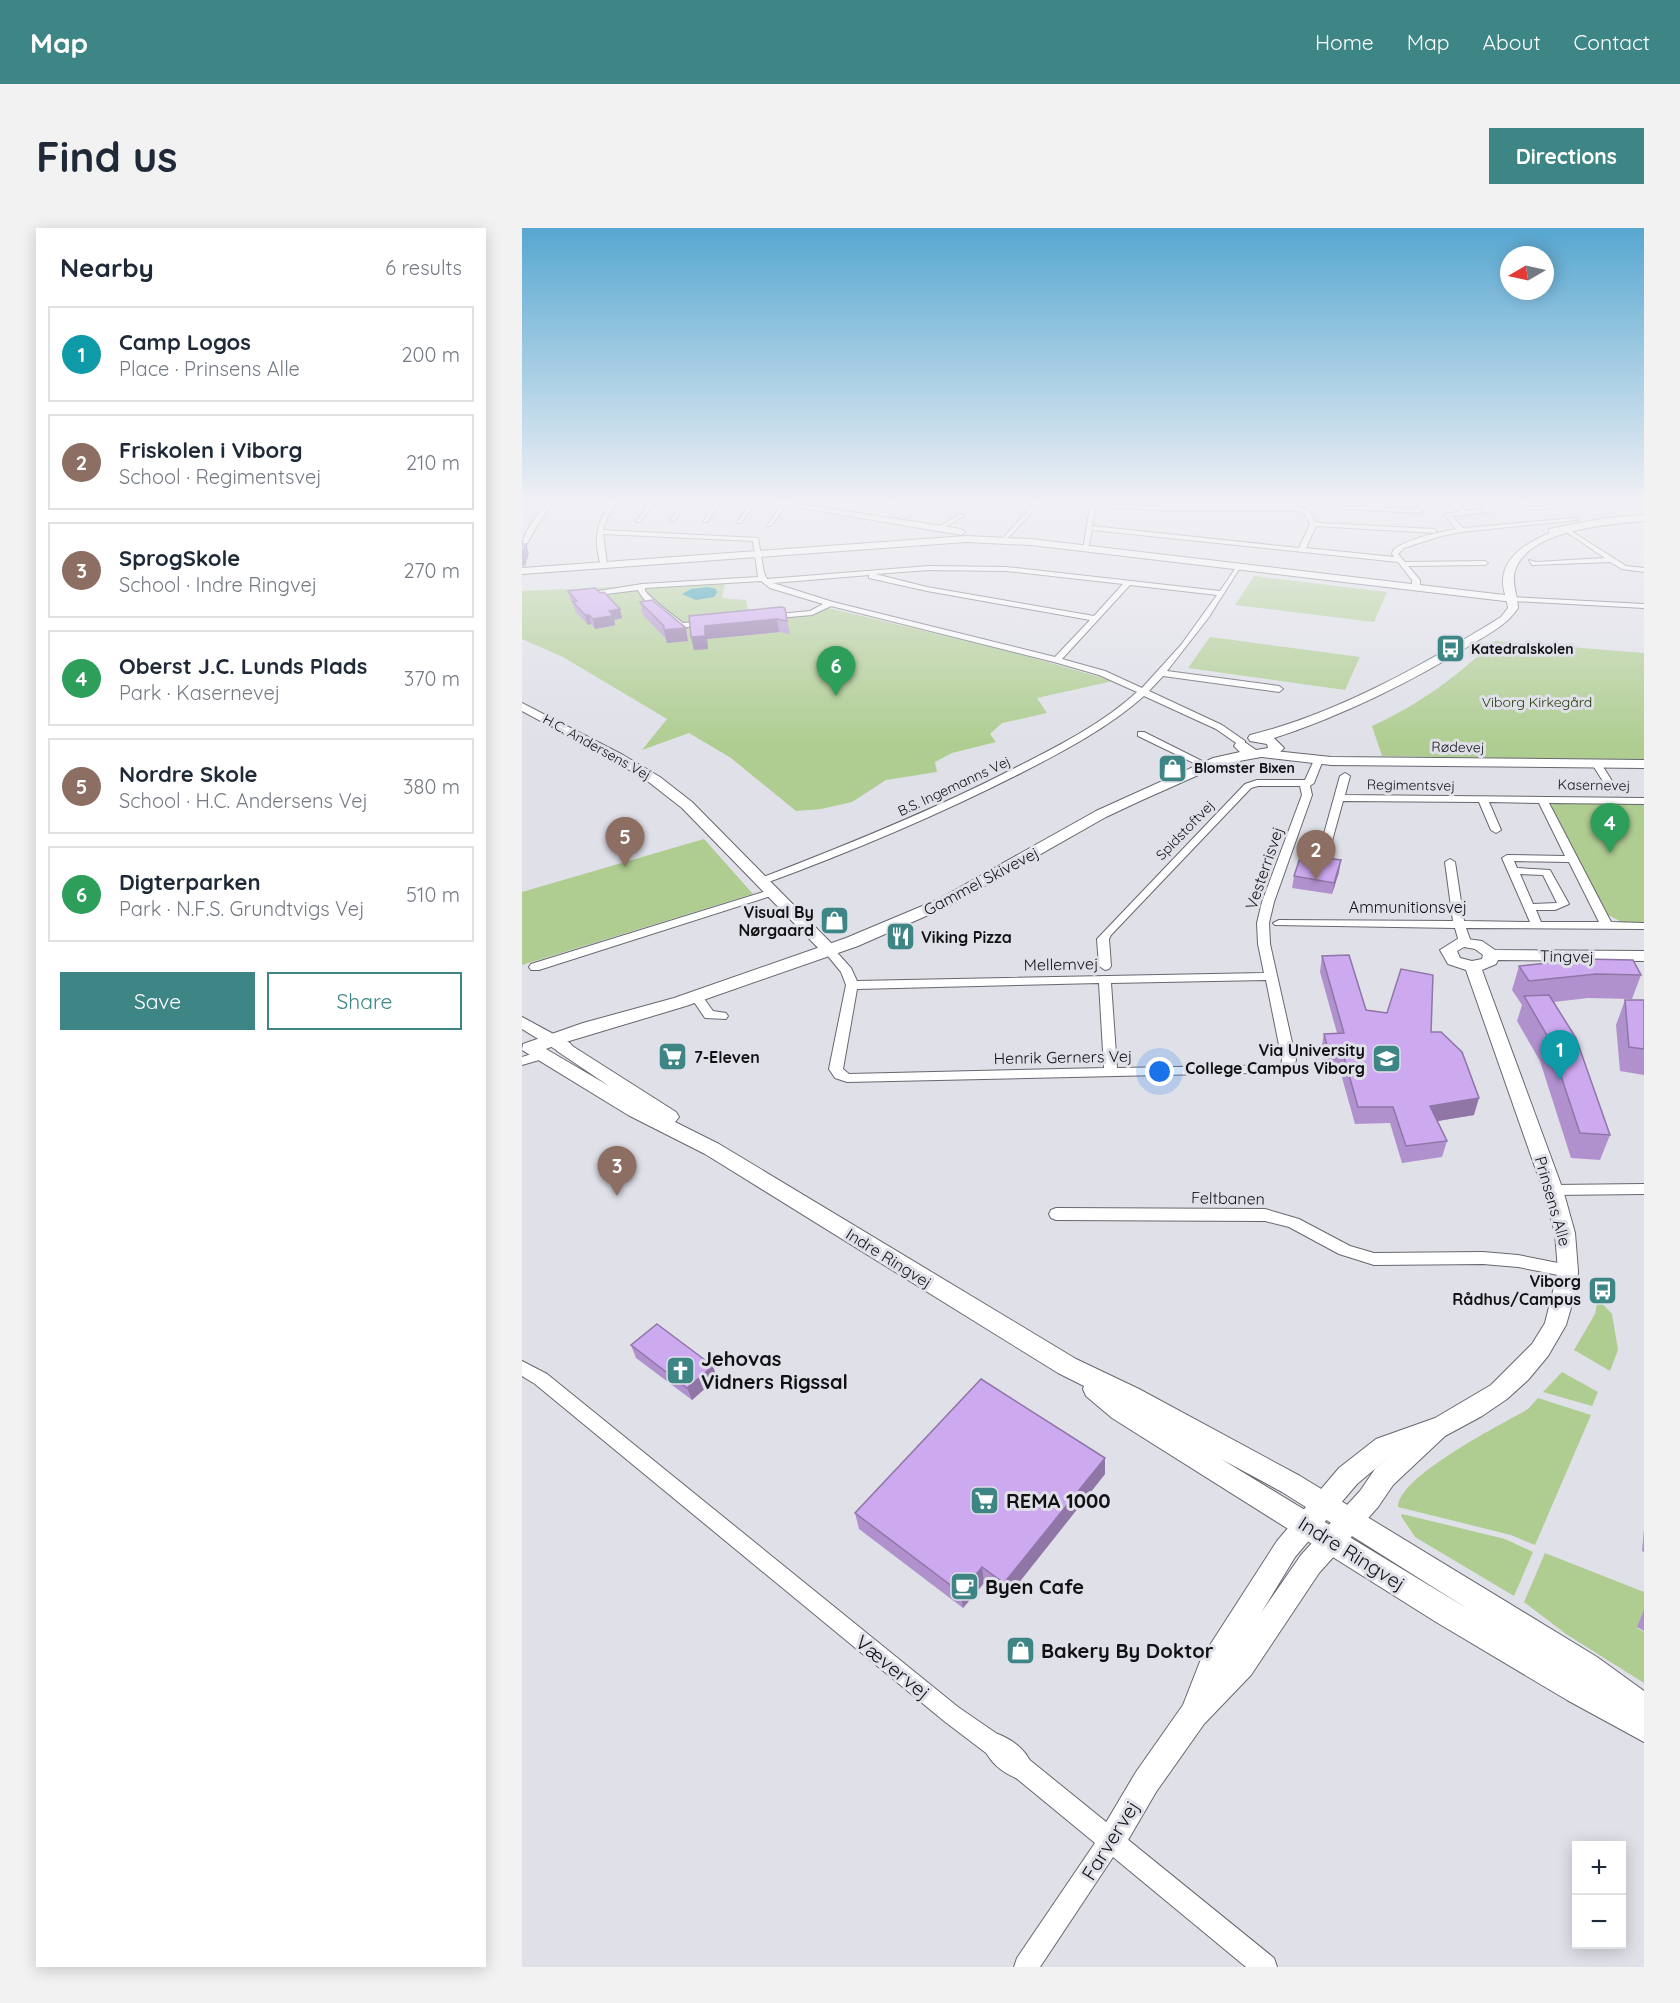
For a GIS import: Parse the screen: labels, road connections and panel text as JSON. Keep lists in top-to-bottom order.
{
  "streets": {
    "main road": ["Gammel Skivevej", "Indre Ringvej"],
    "street": [
      "H.C. Andersens Vej",
      "Rødevej",
      "Regimentsvej",
      "Kasernevej",
      "B.S. Ingemanns Vej",
      "Spidstoftvej",
      "Vesterrisvej",
      "Ammunitionsvej",
      "Tingvej",
      "Mellemvej",
      "Henrik Gerners Vej",
      "Feltbanen",
      "Prinsens Alle",
      "Vævervej",
      "Farvervej"
    ]
  },
  "crossings": [
    ["H.C. Andersens Vej", "B.S. Ingemanns Vej"],
    ["H.C. Andersens Vej", "Gammel Skivevej"],
    ["Rødevej", "Gammel Skivevej"],
    ["Regimentsvej", "Kasernevej"],
    ["Kasernevej", "Ammunitionsvej"],
    ["Spidstoftvej", "Vesterrisvej"],
    ["Spidstoftvej", "Mellemvej"],
    ["Spidstoftvej", "Henrik Gerners Vej"],
    ["Vesterrisvej", "Mellemvej"],
    ["Vesterrisvej", "Henrik Gerners Vej"],
    ["Gammel Skivevej", "Indre Ringvej"],
    ["Mellemvej", "Henrik Gerners Vej"],
    ["Feltbanen", "Prinsens Alle"],
    ["Prinsens Alle", "Indre Ringvej"],
    ["Prinsens Alle", "Farvervej"],
    ["Indre Ringvej", "Farvervej"],
    ["Vævervej", "Farvervej"]
  ],
  "parks": ["Viborg Kirkegård"],
  "places": {
    "bus stop": ["Katedralskolen", "Viborg Rådhus/Campus"],
    "shop": ["Blomster Bixen", "Visual By Nørgaard", "Bakery By Doktor"],
    "restaurant": ["Viking Pizza"],
    "supermarket": ["7-Eleven", "REMA 1000"],
    "school or university": ["Via University College Campus Viborg"],
    "church": ["Jehovas Vidners Rigssal"],
    "cafe": ["Byen Cafe"]
  },
  "north": "left",
  "page": {
    "header": "Map",
    "nav": [
      "Home",
      "Map",
      "About",
      "Contact"
    ],
    "buttons": [
      "Directions",
      ["Save", "Share"]
    ],
    "title": "Find us",
    "heading": ["Nearby", "6 results"],
    "list": [
      {
        "mark": "1",
        "name": "Camp Logos",
        "note": "Place · Prinsens Alle",
        "value": "200 m"
      },
      {
        "mark": "2",
        "name": "Friskolen i Viborg",
        "note": "School · Regimentsvej",
        "value": "210 m"
      },
      {
        "mark": "3",
        "name": "SprogSkole",
        "note": "School · Indre Ringvej",
        "value": "270 m"
      },
      {
        "mark": "4",
        "name": "Oberst J.C. Lunds Plads",
        "note": "Park · Kasernevej",
        "value": "370 m"
      },
      {
        "mark": "5",
        "name": "Nordre Skole",
        "note": "School · H.C. Andersens Vej",
        "value": "380 m"
      },
      {
        "mark": "6",
        "name": "Digterparken",
        "note": "Park · N.F.S. Grundtvigs Vej",
        "value": "510 m"
      }
    ],
    "pins": [
      "6",
      "4",
      "5",
      "2",
      "1",
      "3"
    ],
    "map_buttons": ["+", "−"]
  }
}
